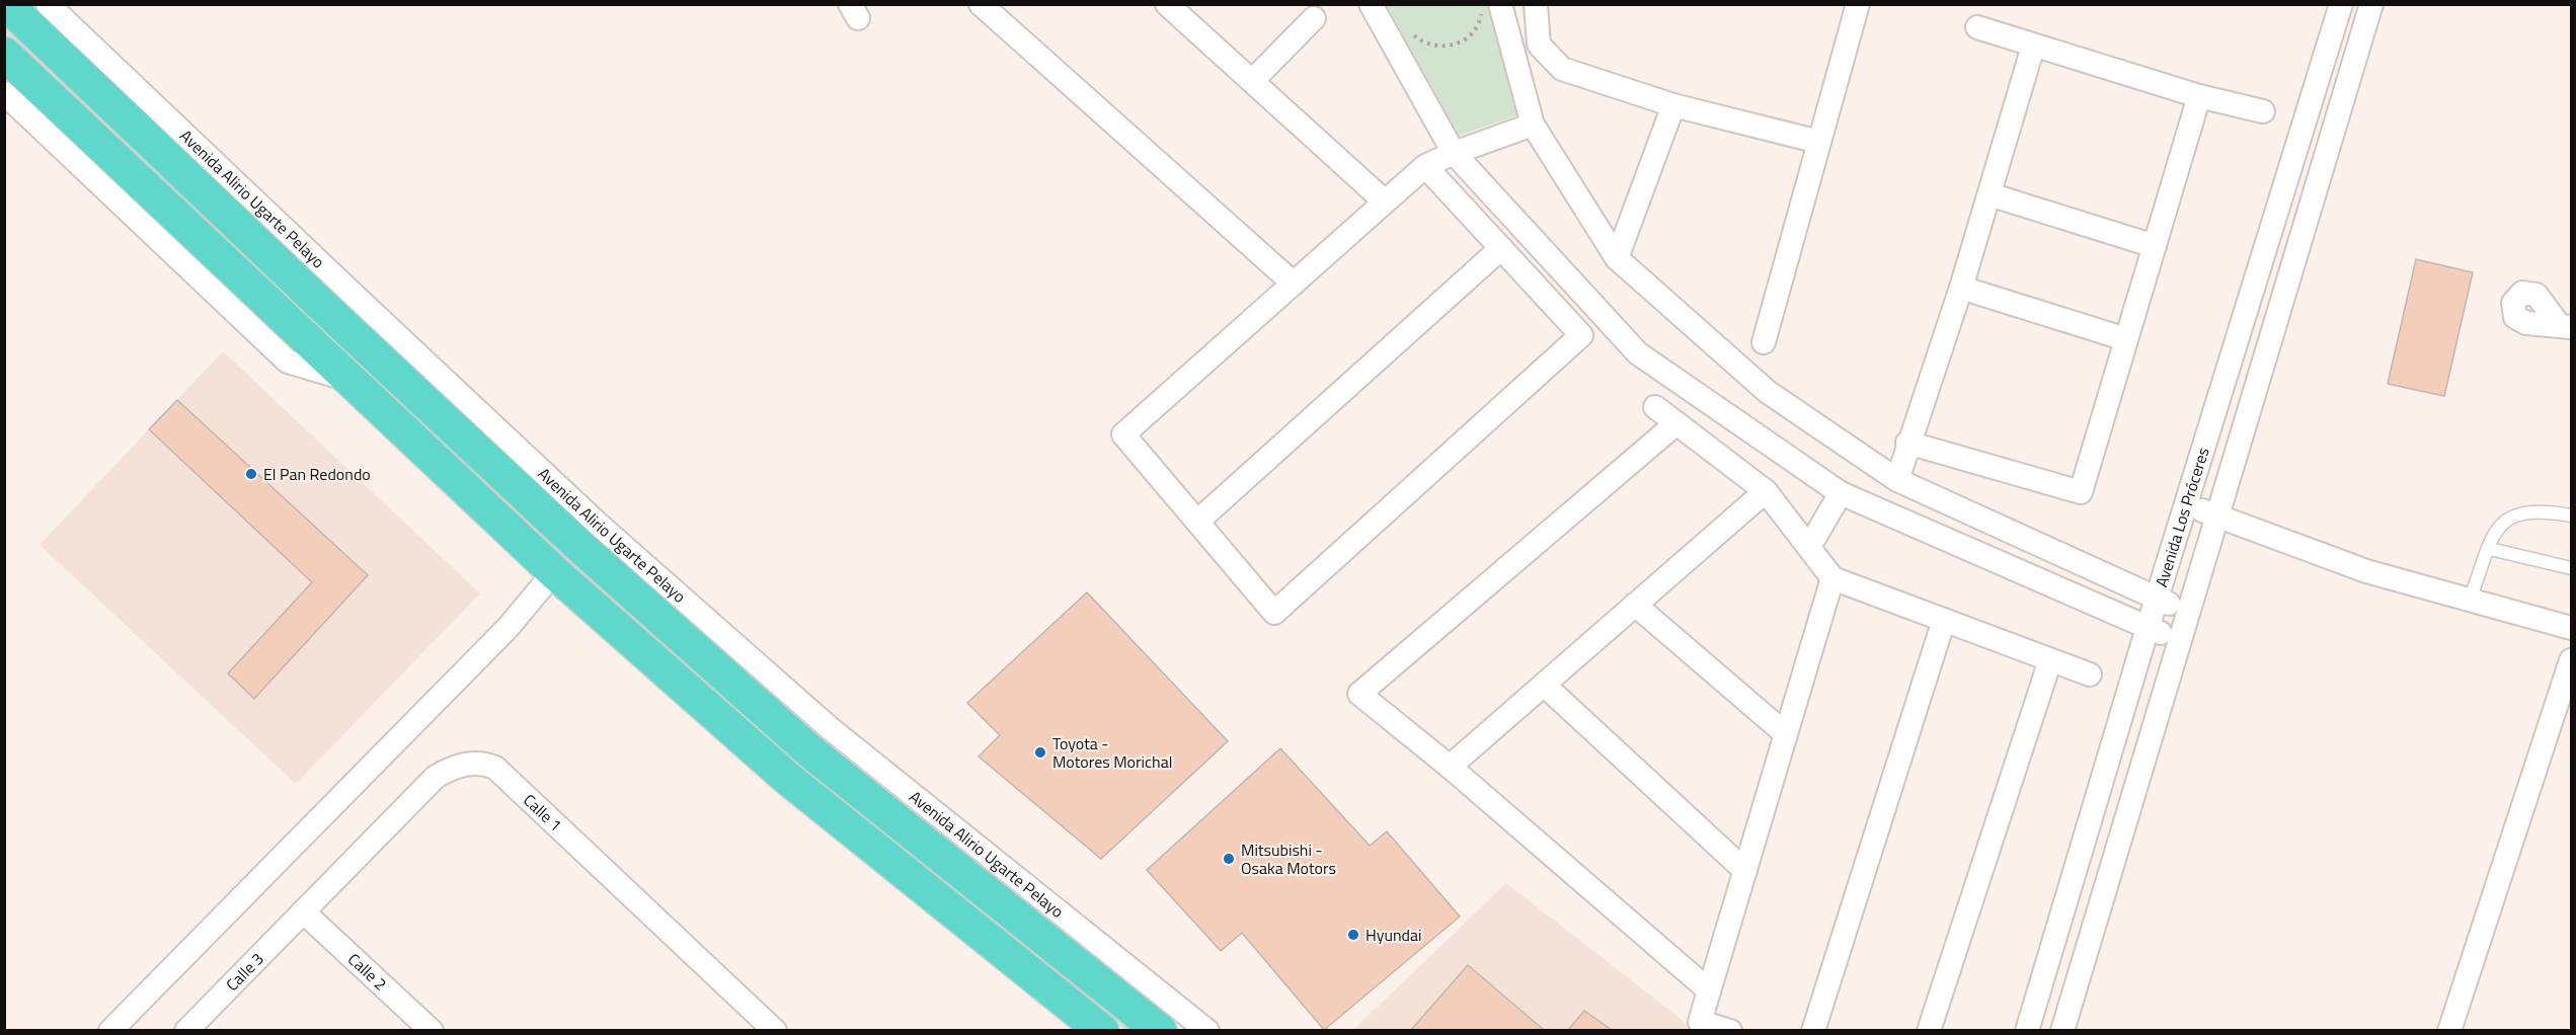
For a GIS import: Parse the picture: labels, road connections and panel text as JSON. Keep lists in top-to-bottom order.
{
  "streets": {
    "highway": ["Avenida Alirio Ugarte Pelayo"],
    "street": [
      "Avenida Los Próceres",
      "Calle 1",
      "Calle 3",
      "Calle 2"
    ]
  },
  "crossings": [
    ["Calle 1", "Calle 3"],
    ["Calle 1", "Calle 2"],
    ["Calle 3", "Calle 2"]
  ],
  "places": [
    "El Pan Redondo",
    "Toyota - Motores Morichal",
    "Mitsubishi - Osaka Motors",
    "Hyundai"
  ]
}
